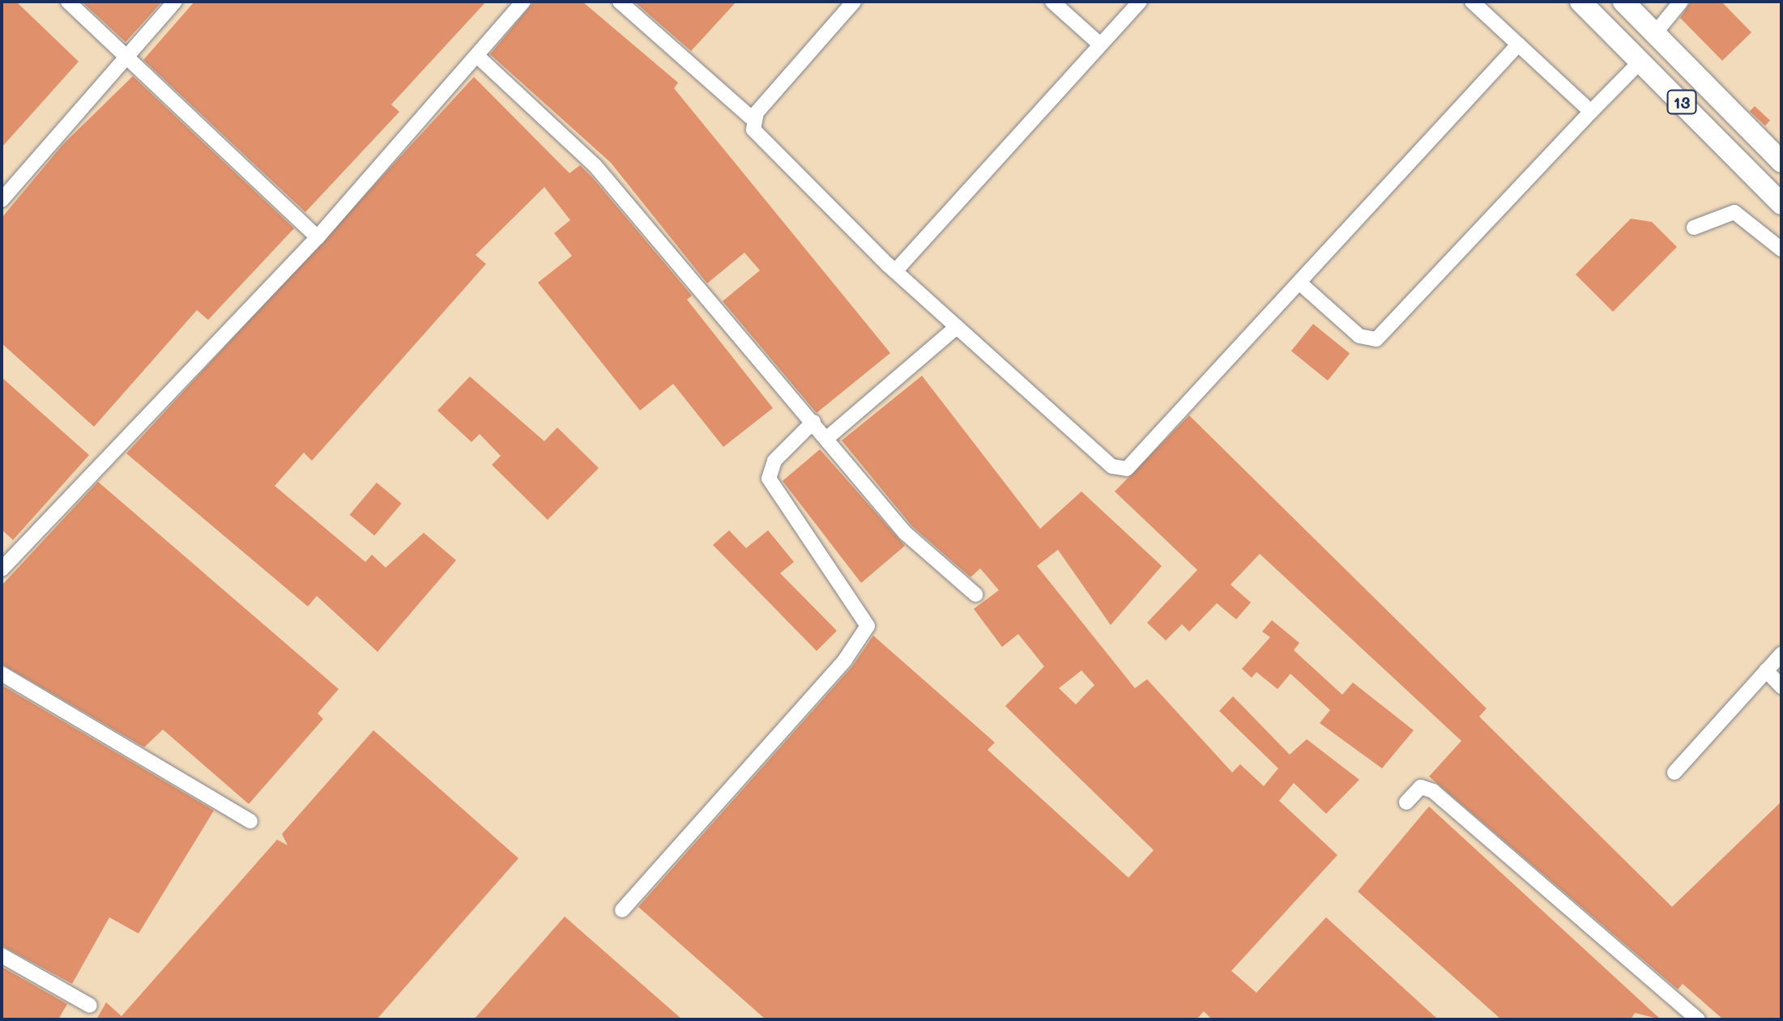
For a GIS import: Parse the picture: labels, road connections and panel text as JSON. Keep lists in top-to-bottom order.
{
  "streets": {
    "highway": ["13"]
  }
}
